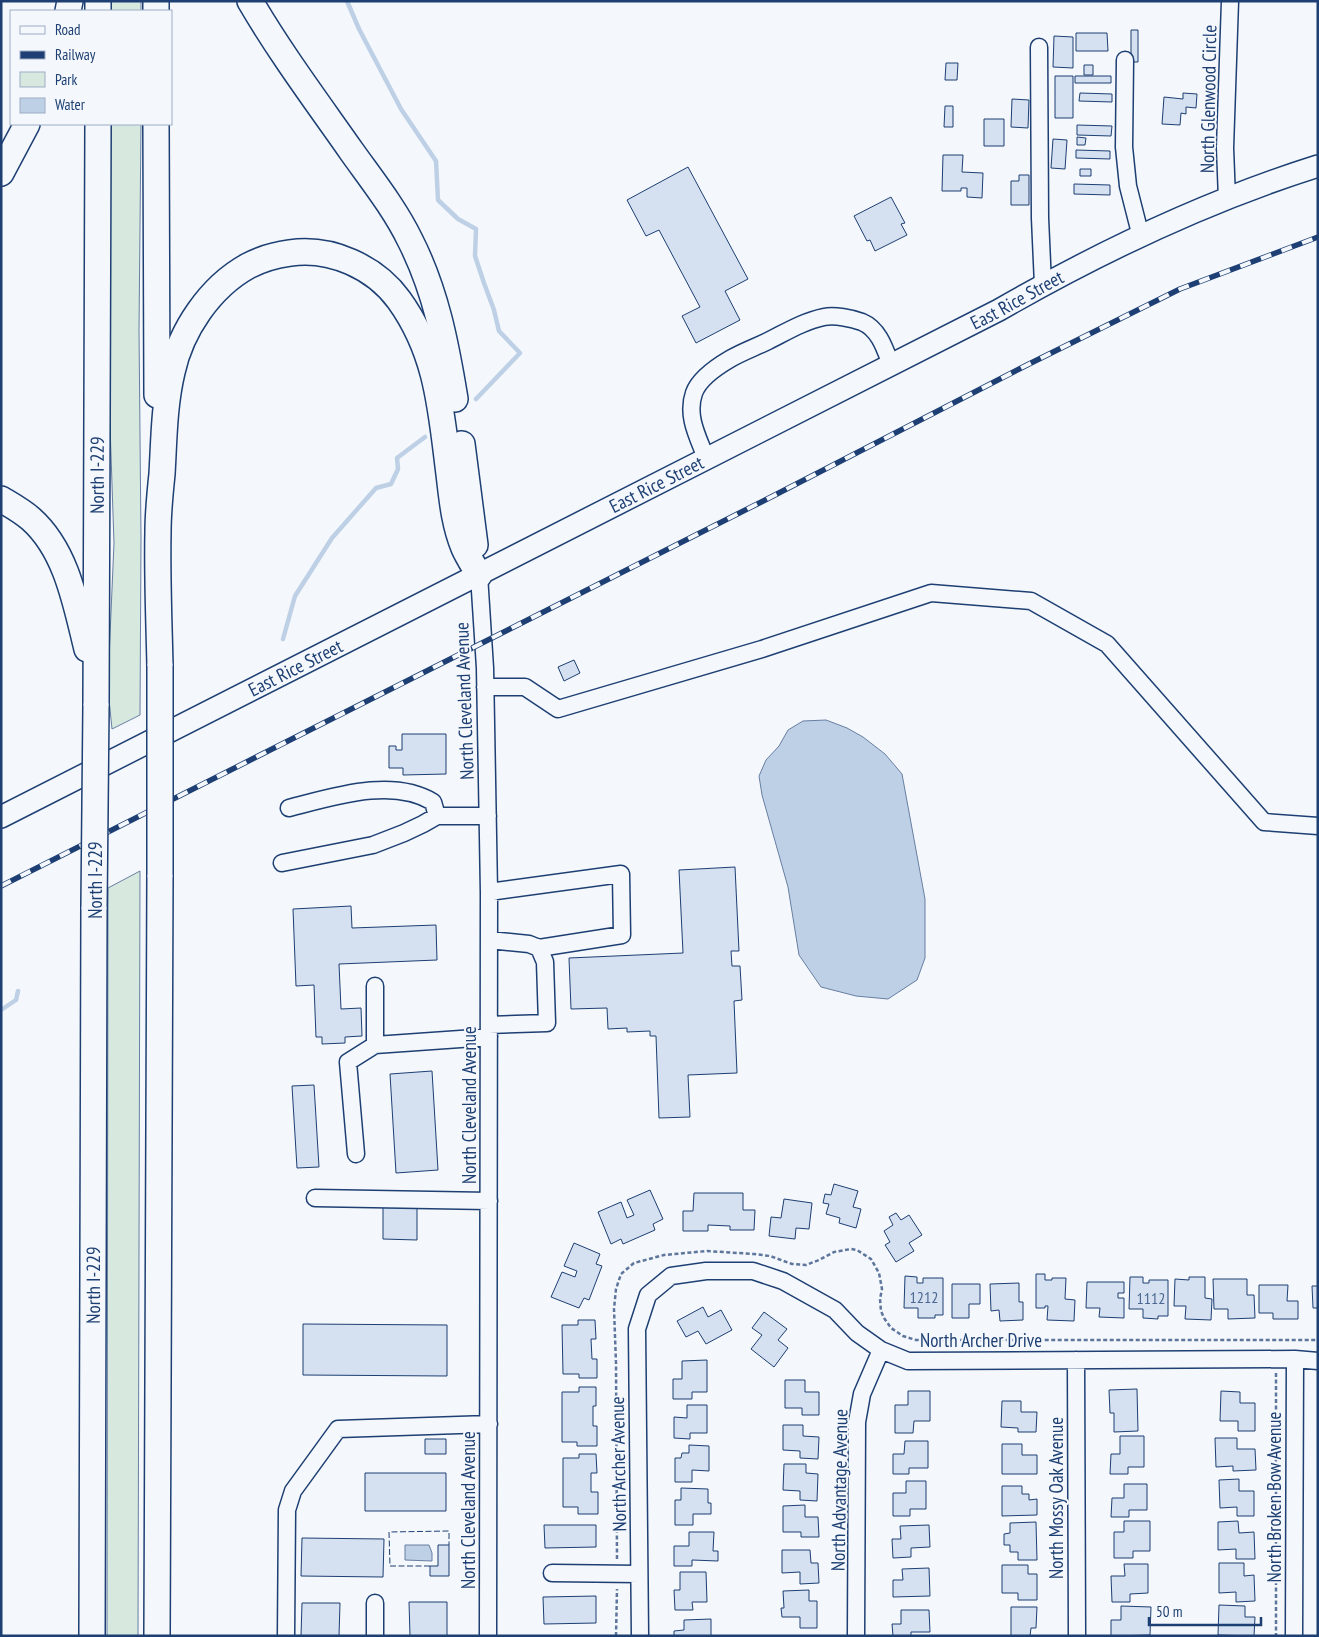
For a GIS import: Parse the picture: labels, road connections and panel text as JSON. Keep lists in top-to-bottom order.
{
  "streets": {
    "highway": ["North I-229"],
    "main road": ["East Rice Street"],
    "street": [
      "North Glenwood Circle",
      "North Cleveland Avenue",
      "North Archer Drive",
      "North Archer Avenue",
      "North Advantage Avenue",
      "North Broken Bow Avenue",
      "North Mossy Oak Avenue"
    ]
  },
  "crossings": [
    ["North Glenwood Circle", "East Rice Street"],
    ["East Rice Street", "North Cleveland Avenue"],
    ["North Archer Drive", "North Archer Avenue"],
    ["North Archer Drive", "North Advantage Avenue"],
    ["North Archer Drive", "North Broken Bow Avenue"],
    ["North Archer Drive", "North Mossy Oak Avenue"]
  ],
  "house_numbers": ["1212", "1112"],
  "legend": [
    "Road",
    "Railway",
    "Park",
    "Water"
  ],
  "scale_bar": "50 m"
}
